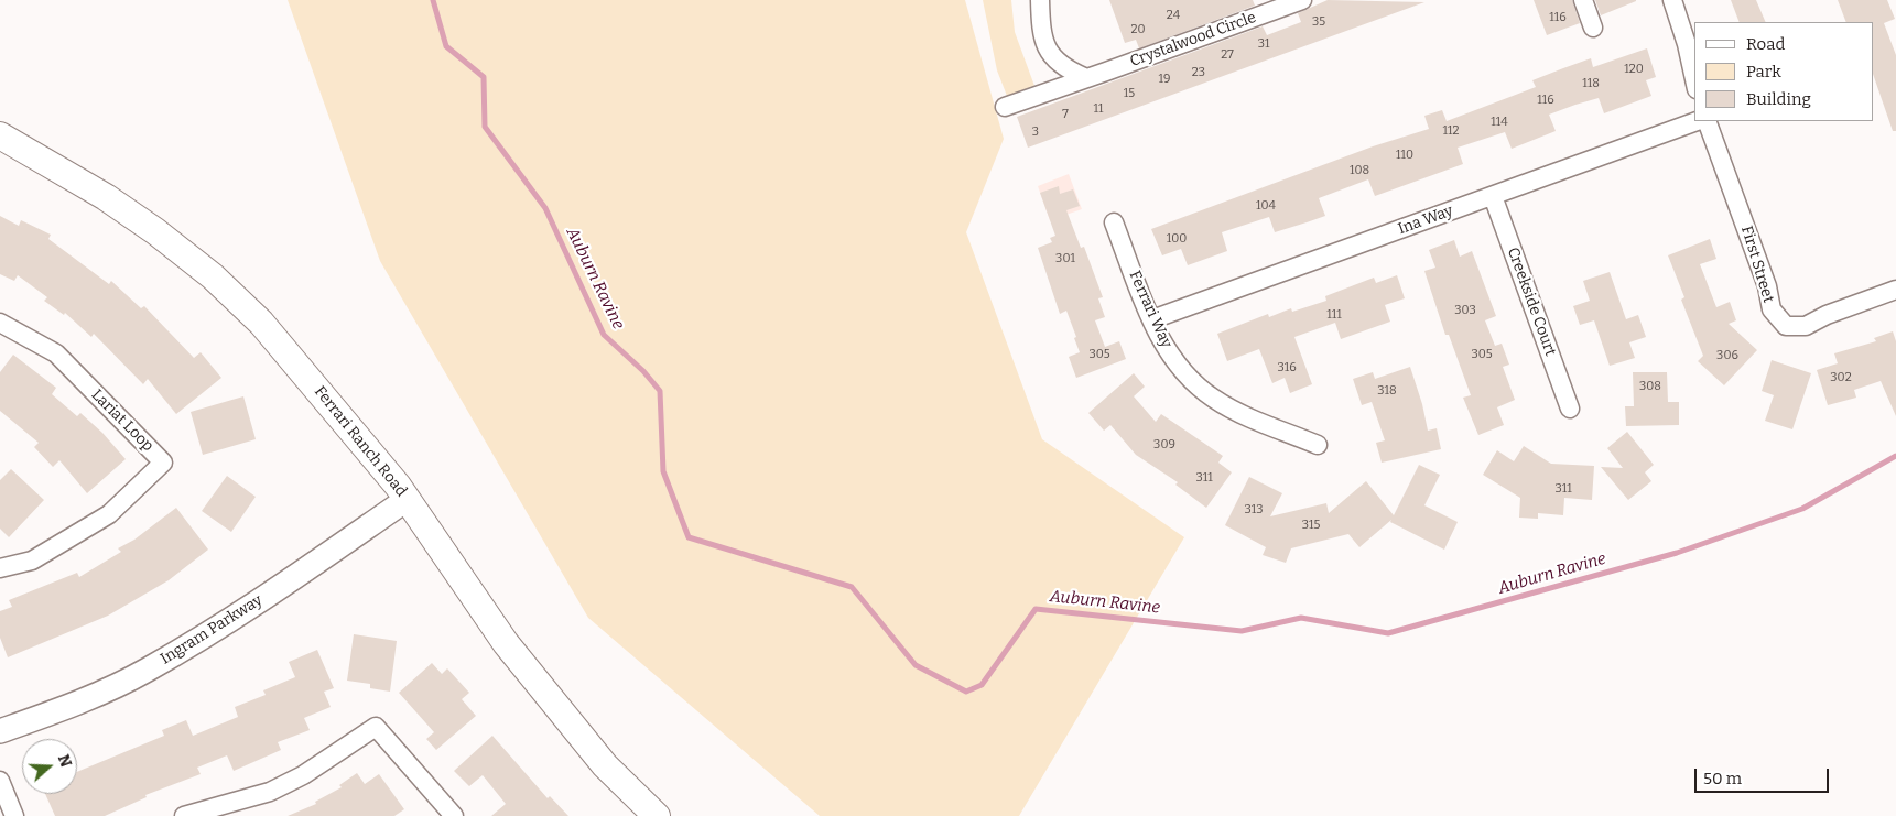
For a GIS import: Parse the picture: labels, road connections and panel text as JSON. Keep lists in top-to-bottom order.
{
  "streets": {
    "main road": ["Ferrari Ranch Road"],
    "street": [
      "Crystalwood Circle",
      "Ina Way",
      "First Street",
      "Creekside Court",
      "Ferrari Way",
      "Lariat Loop",
      "Ingram Parkway"
    ]
  },
  "crossings": [
    ["Ina Way", "Creekside Court"],
    ["Ina Way", "Ferrari Way"],
    ["Ferrari Ranch Road", "Ingram Parkway"]
  ],
  "water": ["Auburn Ravine"],
  "house_numbers": [
    "24",
    "116",
    "35",
    "20",
    "31",
    "27",
    "120",
    "23",
    "19",
    "118",
    "15",
    "116",
    "11",
    "7",
    "114",
    "112",
    "3",
    "110",
    "108",
    "104",
    "100",
    "301",
    "303",
    "111",
    "305",
    "305",
    "306",
    "316",
    "302",
    "308",
    "318",
    "309",
    "311",
    "311",
    "313",
    "315"
  ],
  "legend": ["Road", "Park", "Building"],
  "scale_bar": "50 m",
  "north": "right"
}
